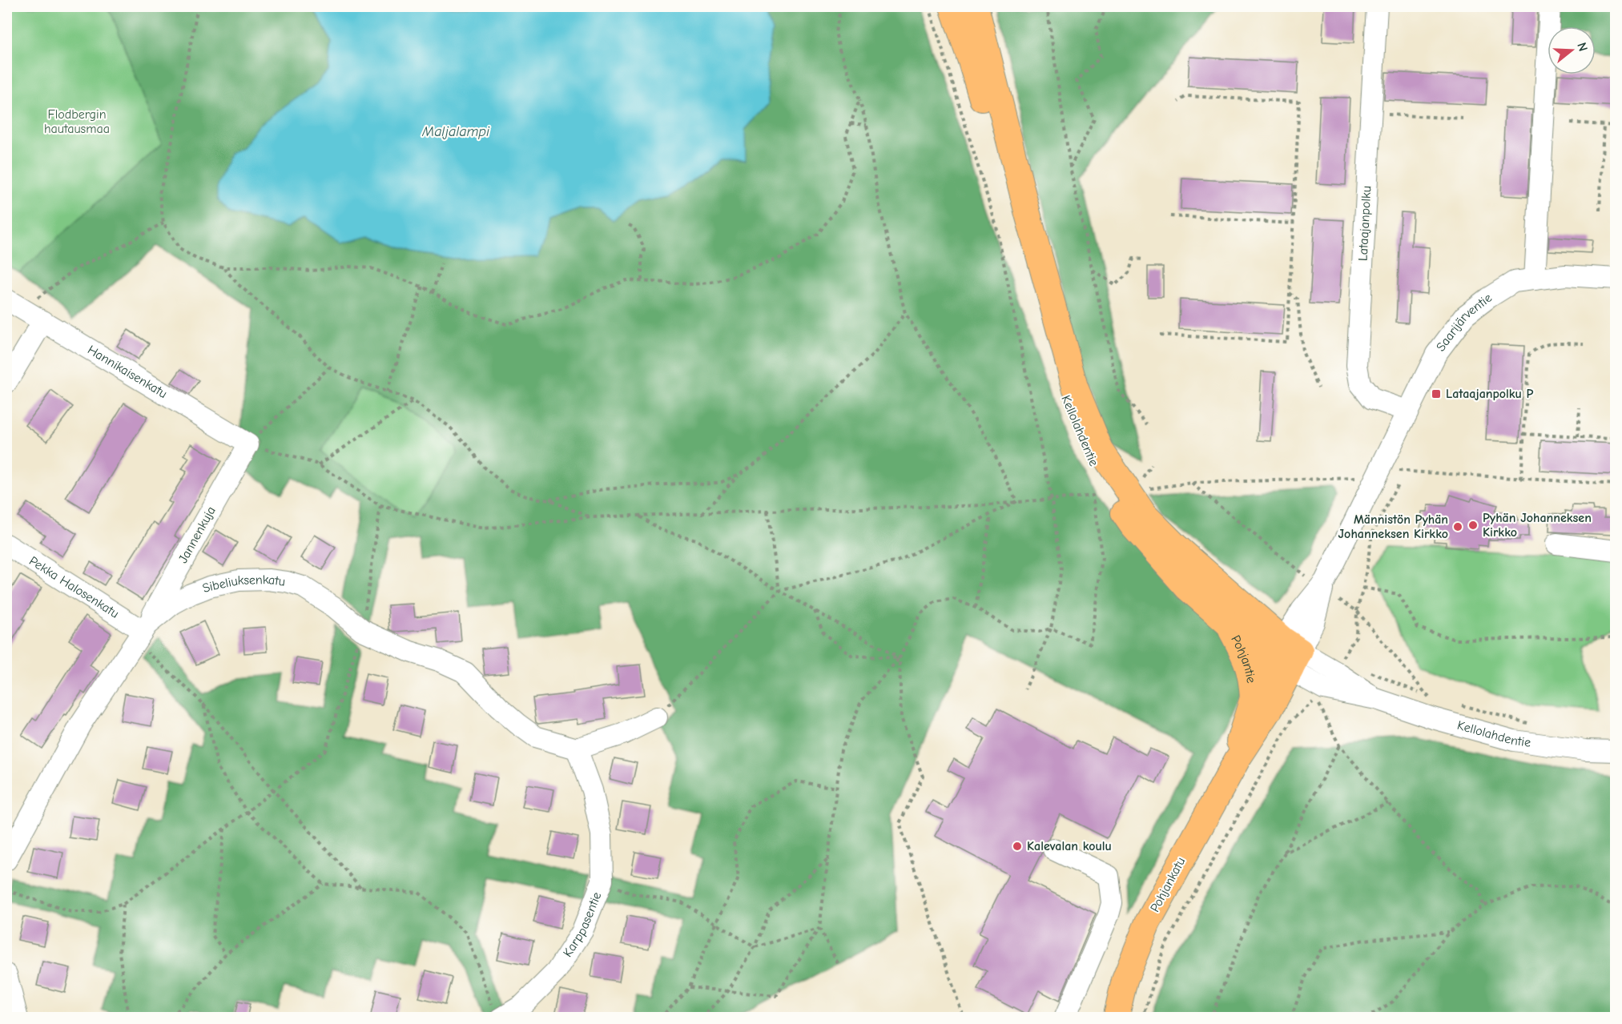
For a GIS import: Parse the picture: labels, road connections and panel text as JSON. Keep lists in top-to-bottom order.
{
  "streets": {
    "main road": ["Kellolahdentie", "Pohjantie", "Pohjankatu"],
    "street": [
      "Lataajanpolku",
      "Saarijärventie",
      "Hannikaisenkatu",
      "Jannenkuja",
      "Pekka Halosenkatu",
      "Sibeliuksenkatu",
      "Karppasentie"
    ]
  },
  "crossings": [
    ["Lataajanpolku", "Saarijärventie"],
    ["Saarijärventie", "Kellolahdentie"],
    ["Saarijärventie", "Pohjankatu"],
    ["Hannikaisenkatu", "Jannenkuja"],
    ["Kellolahdentie", "Pohjantie"],
    ["Kellolahdentie", "Pohjankatu"],
    ["Jannenkuja", "Pekka Halosenkatu"],
    ["Jannenkuja", "Sibeliuksenkatu"],
    ["Pekka Halosenkatu", "Sibeliuksenkatu"],
    ["Sibeliuksenkatu", "Karppasentie"],
    ["Pohjantie", "Pohjankatu"]
  ],
  "water": ["Maljalampi"],
  "parks": ["Flodbergin hautausmaa"],
  "places": {
    "transit": ["Lataajanpolku P"],
    "other": ["Pyhän Johanneksen Kirkko", "Männistön Pyhän Johanneksen Kirkko", "Kalevalan koulu"]
  },
  "north": "right"
}
